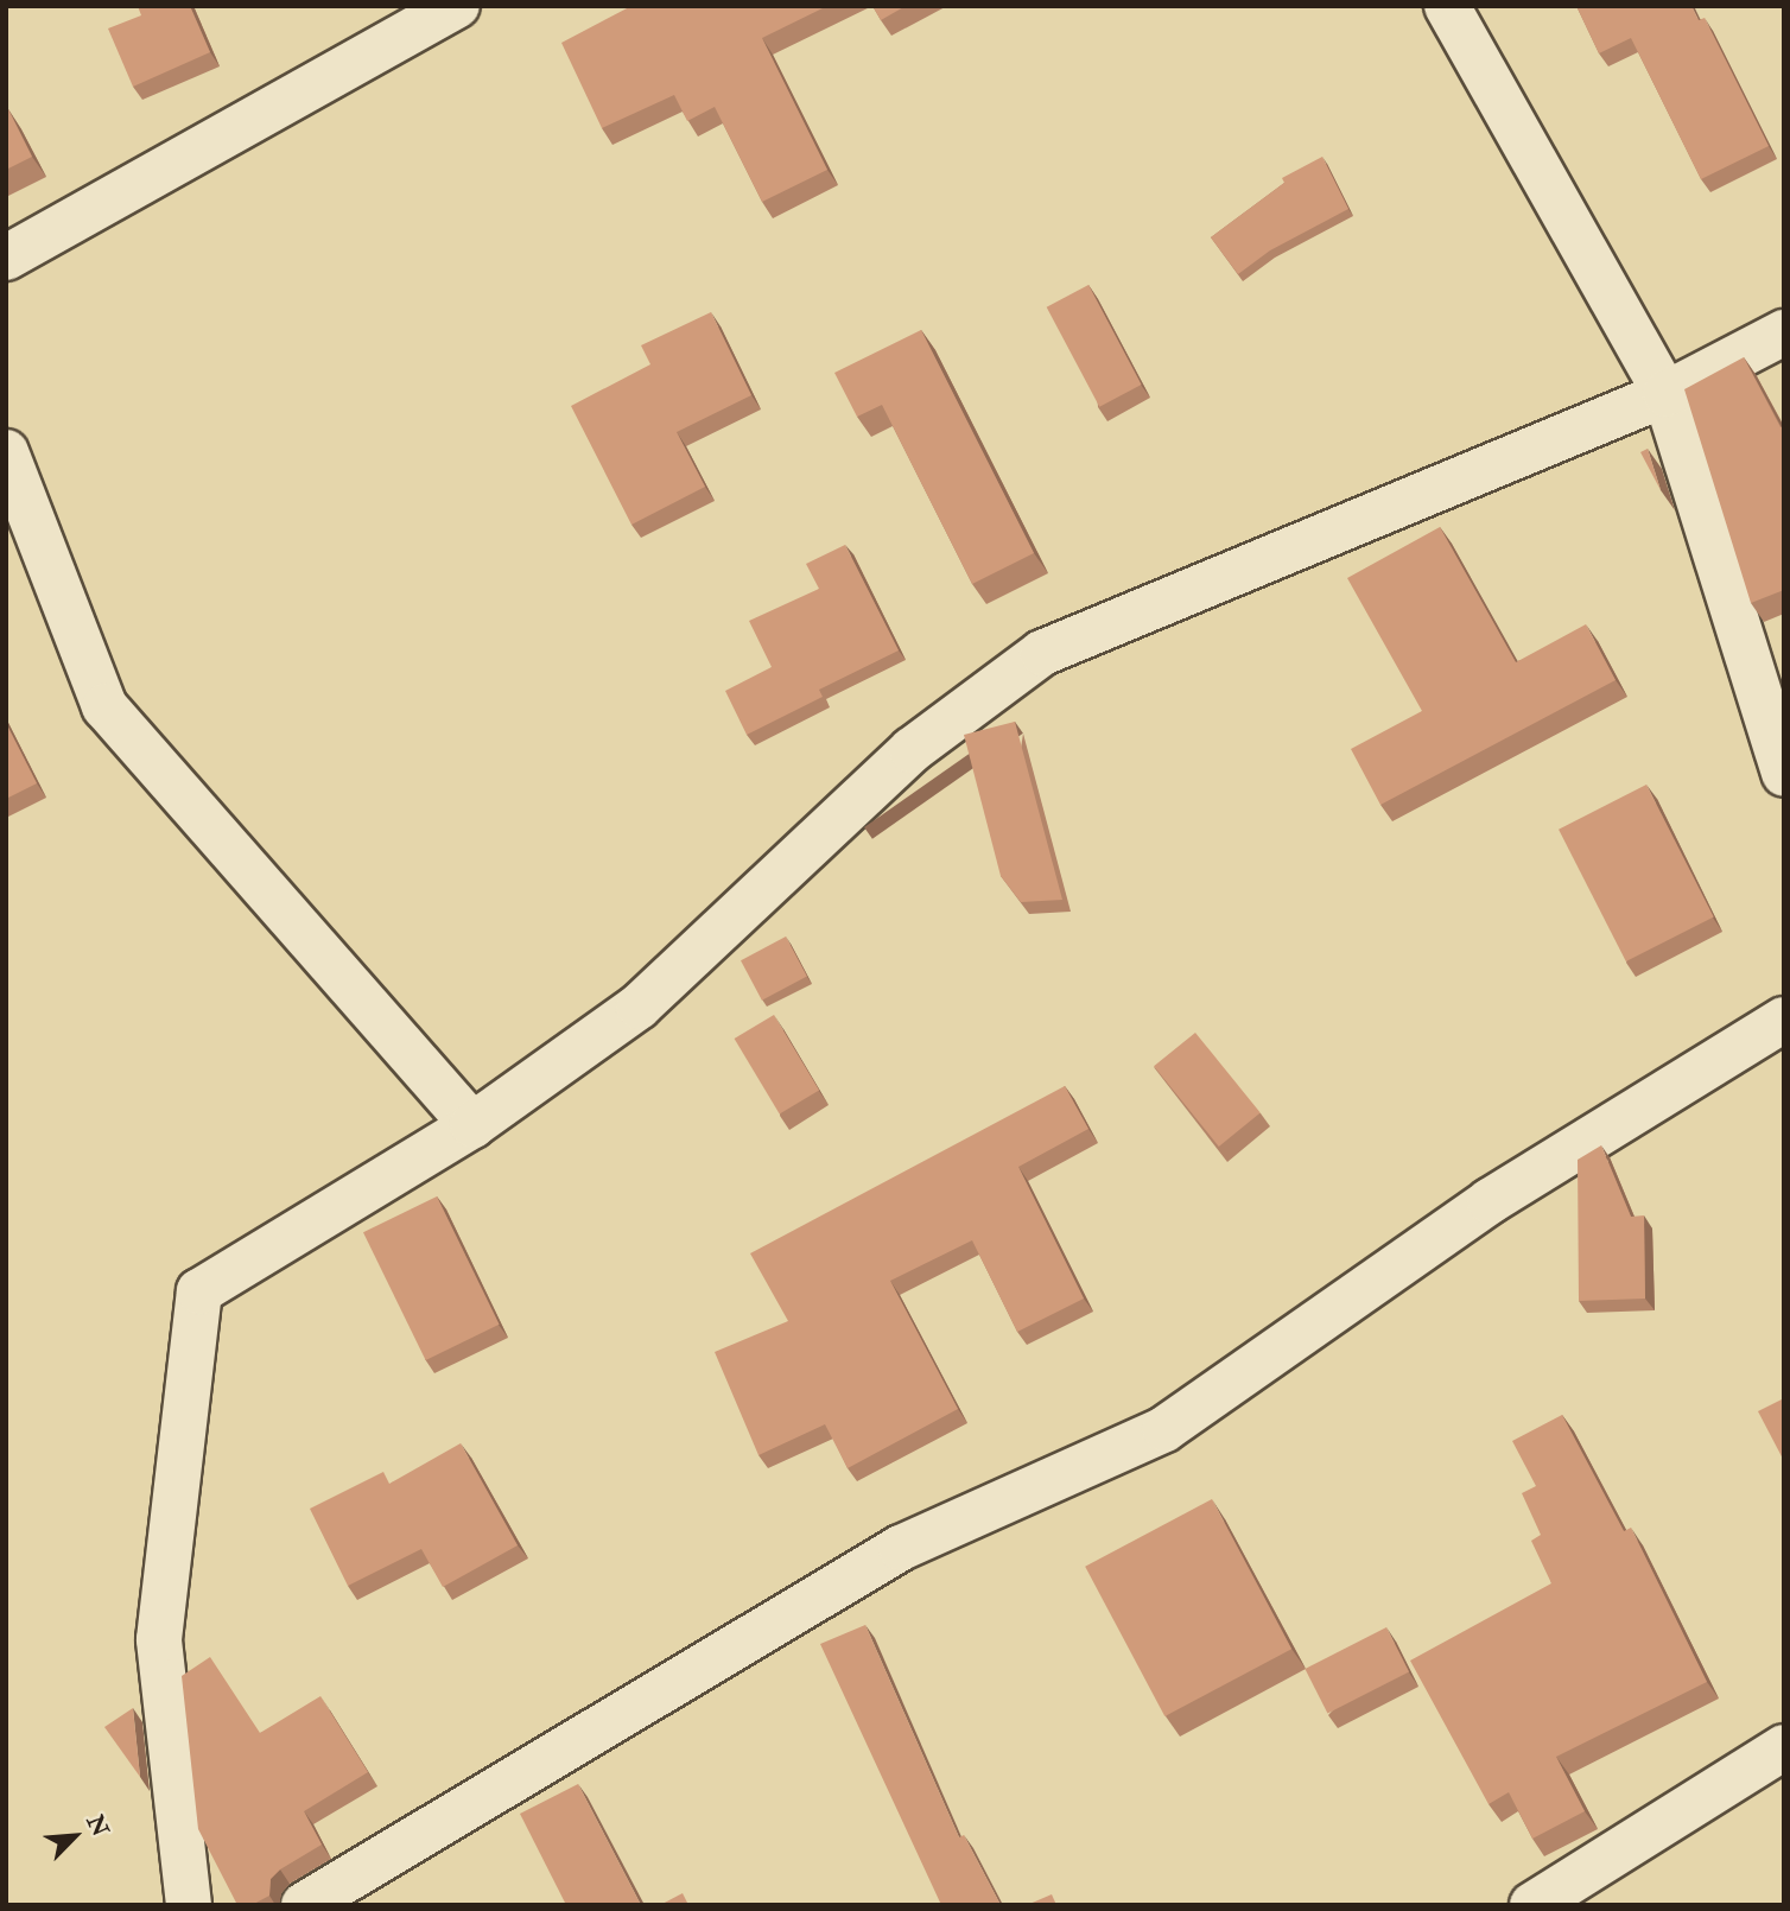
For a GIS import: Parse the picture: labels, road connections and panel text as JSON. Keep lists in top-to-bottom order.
{
  "north": "top right"
}
